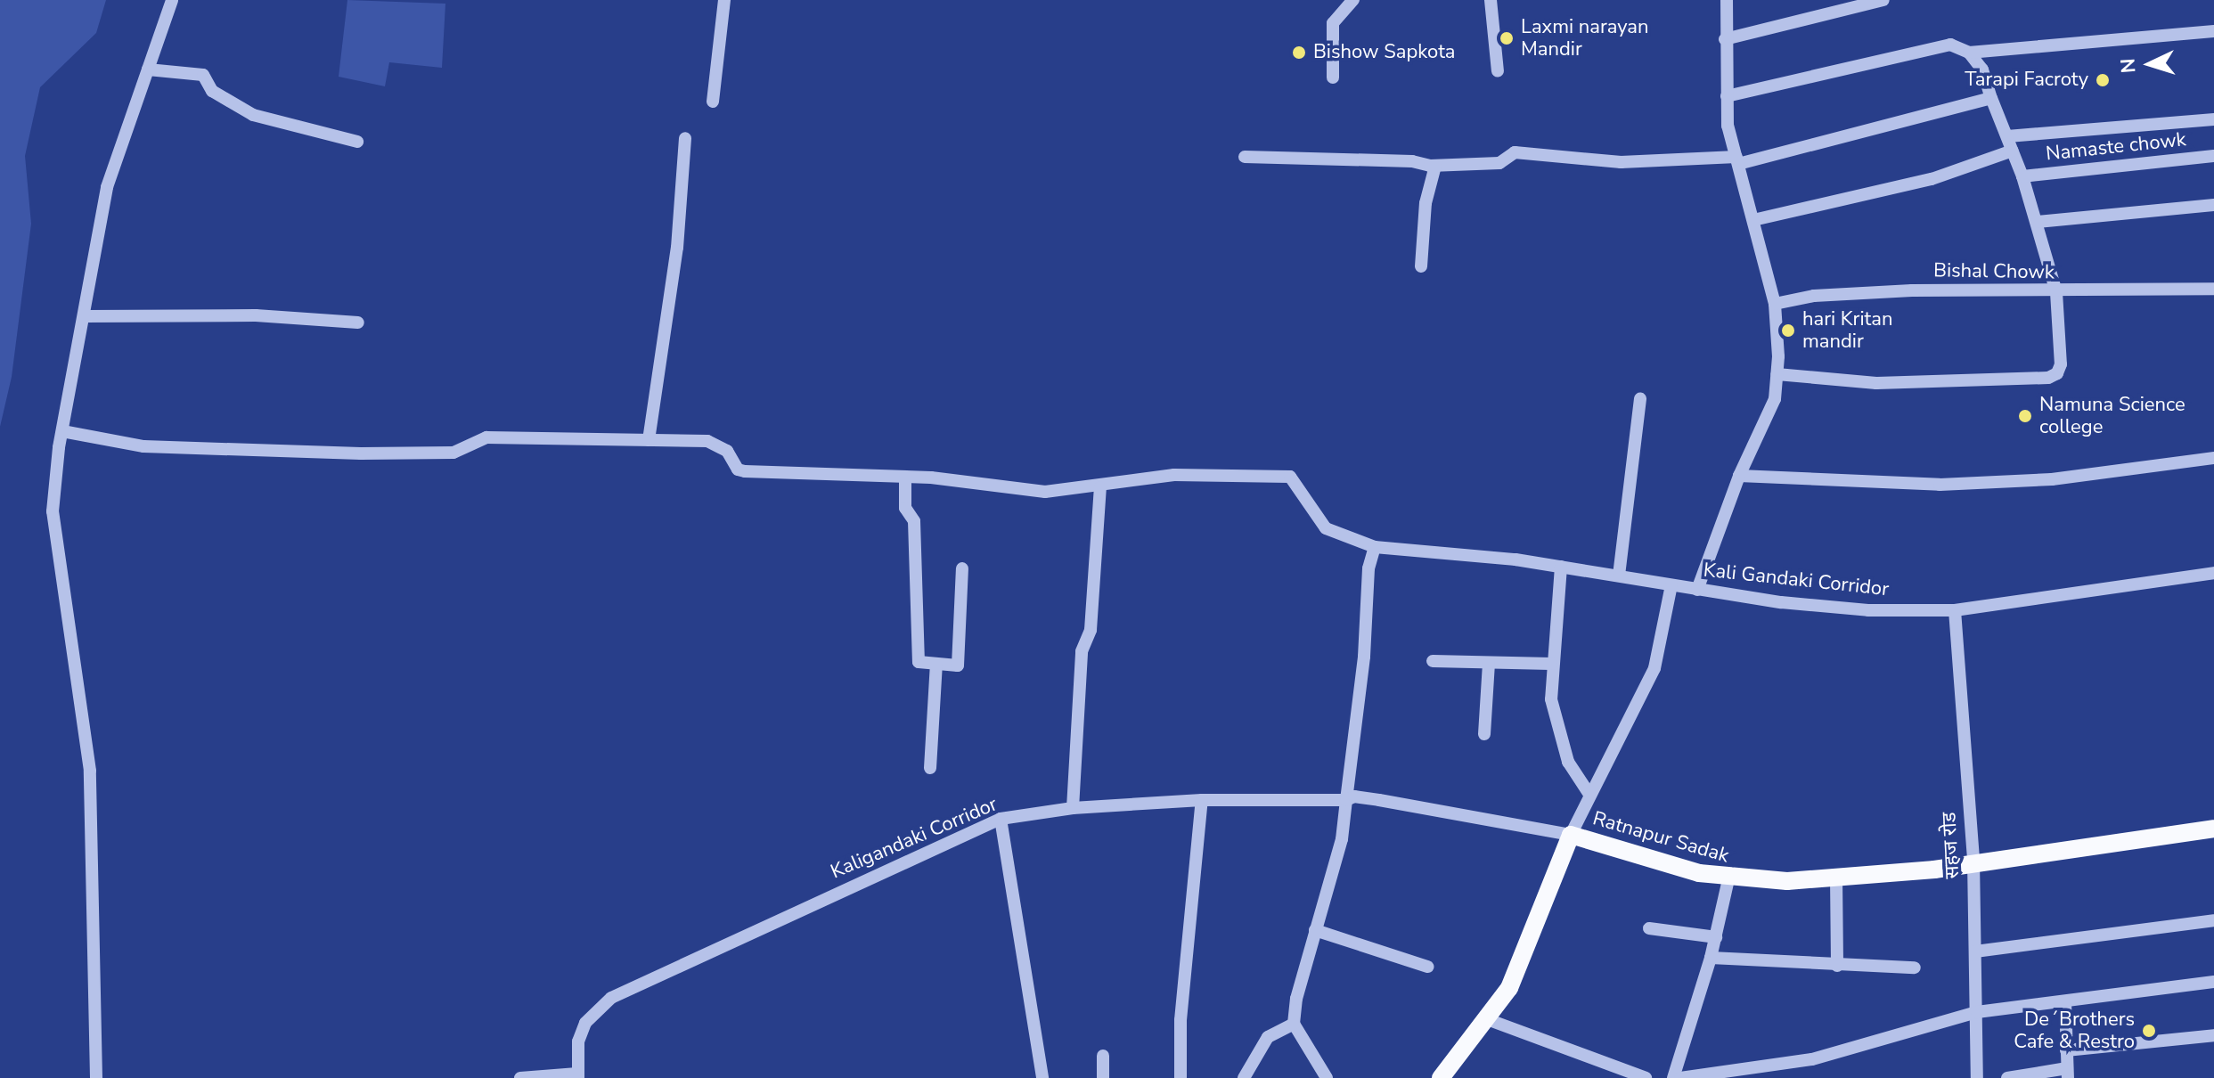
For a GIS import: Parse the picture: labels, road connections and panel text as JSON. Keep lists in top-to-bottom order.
{
  "streets": {
    "main road": ["Ratnapur Sadak"],
    "street": [
      "Namaste chowk",
      "Bishal Chowk",
      "Kali Gandaki Corridor",
      "Kaligandaki Corridor",
      "सहज रोड"
    ]
  },
  "crossings": [
    ["Kali Gandaki Corridor", "सहज रोड"],
    ["Ratnapur Sadak", "Kaligandaki Corridor"],
    ["Ratnapur Sadak", "सहज रोड"]
  ],
  "places": [
    "Laxmi narayan Mandir",
    "Bishow Sapkota",
    "Tarapi Facroty",
    "hari Kritan mandir",
    "Namuna Science college",
    "De´Brothers Cafe & Restro"
  ],
  "north": "left"
}
